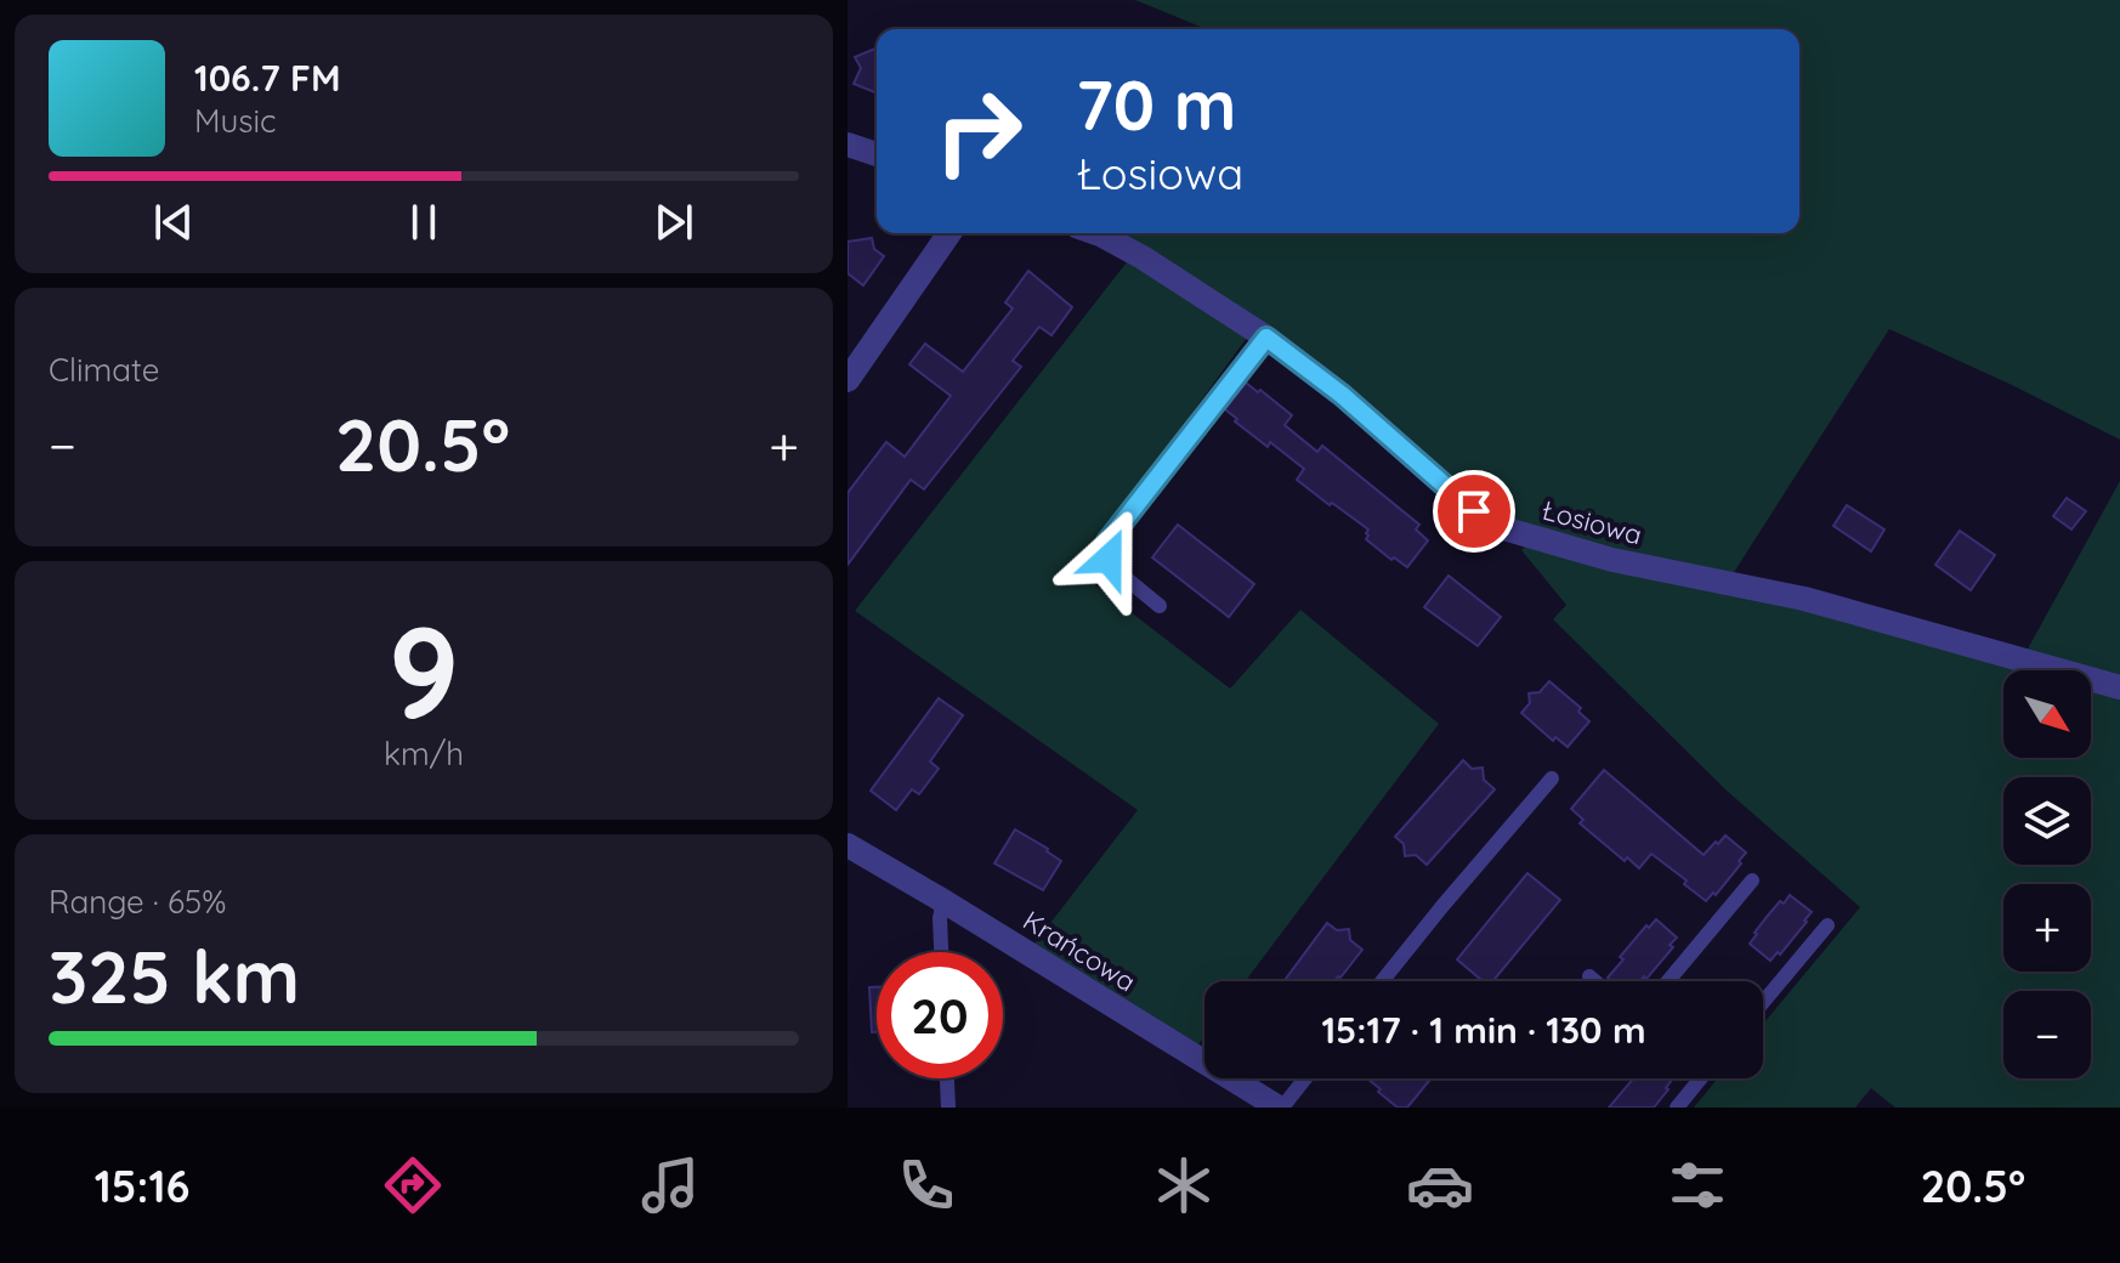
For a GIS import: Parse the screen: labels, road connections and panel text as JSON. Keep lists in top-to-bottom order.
{
  "streets": {
    "street": ["Łosiowa", "Krańcowa"]
  },
  "north": "bottom right",
  "page": {
    "turn": ["70 m", "Łosiowa"],
    "song": ["106.7 FM", "Music"],
    "tile": [
      "Climate",
      ["9", "km/h"],
      ["Range · 65%", "325 km"]
    ],
    "heat": ["−", "20.5°", "+"],
    "map_buttons": ["+", "−"],
    "limit": "20",
    "trip": "15:17 · 1 min · 130 m",
    "tabs": ["15:16", "20.5°"]
  }
}
